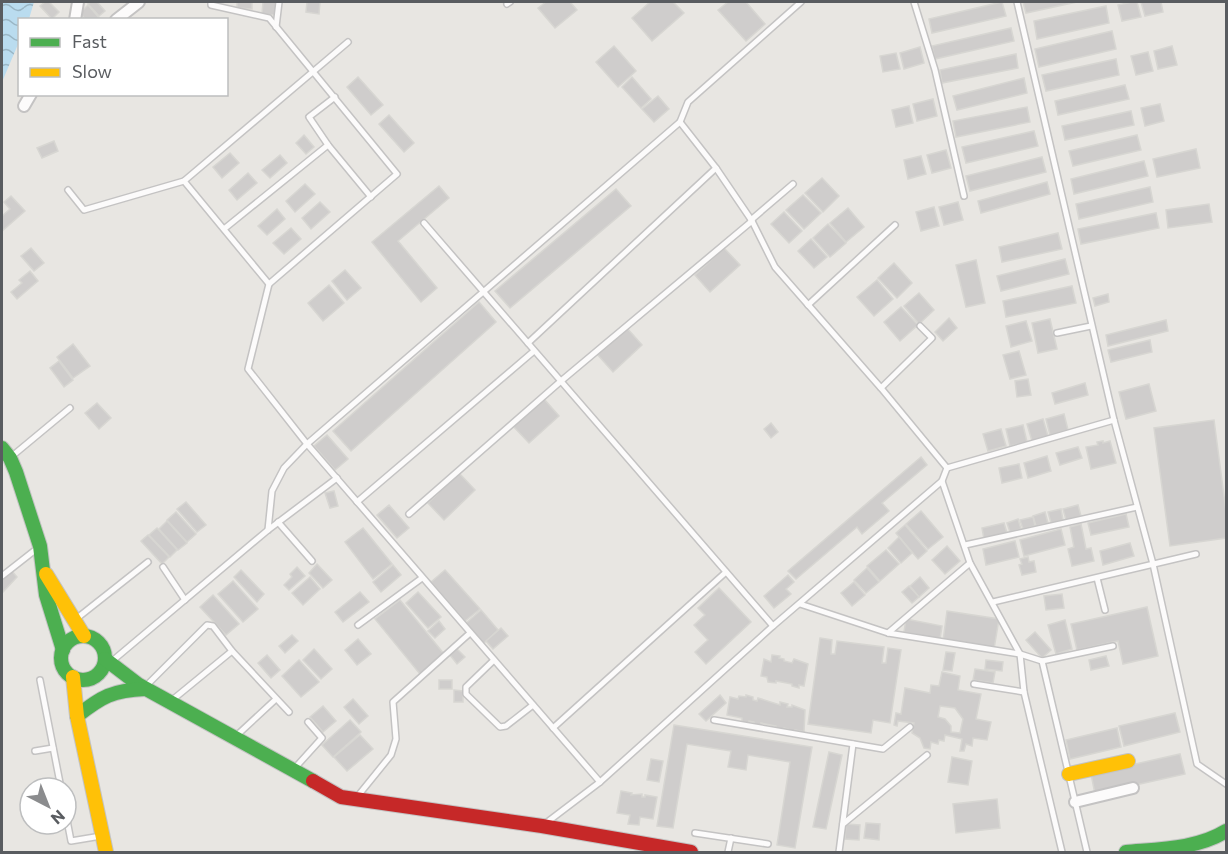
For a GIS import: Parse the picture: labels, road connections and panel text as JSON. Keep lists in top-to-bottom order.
{
  "legend": ["Fast", "Slow"],
  "north": "bottom right"
}
